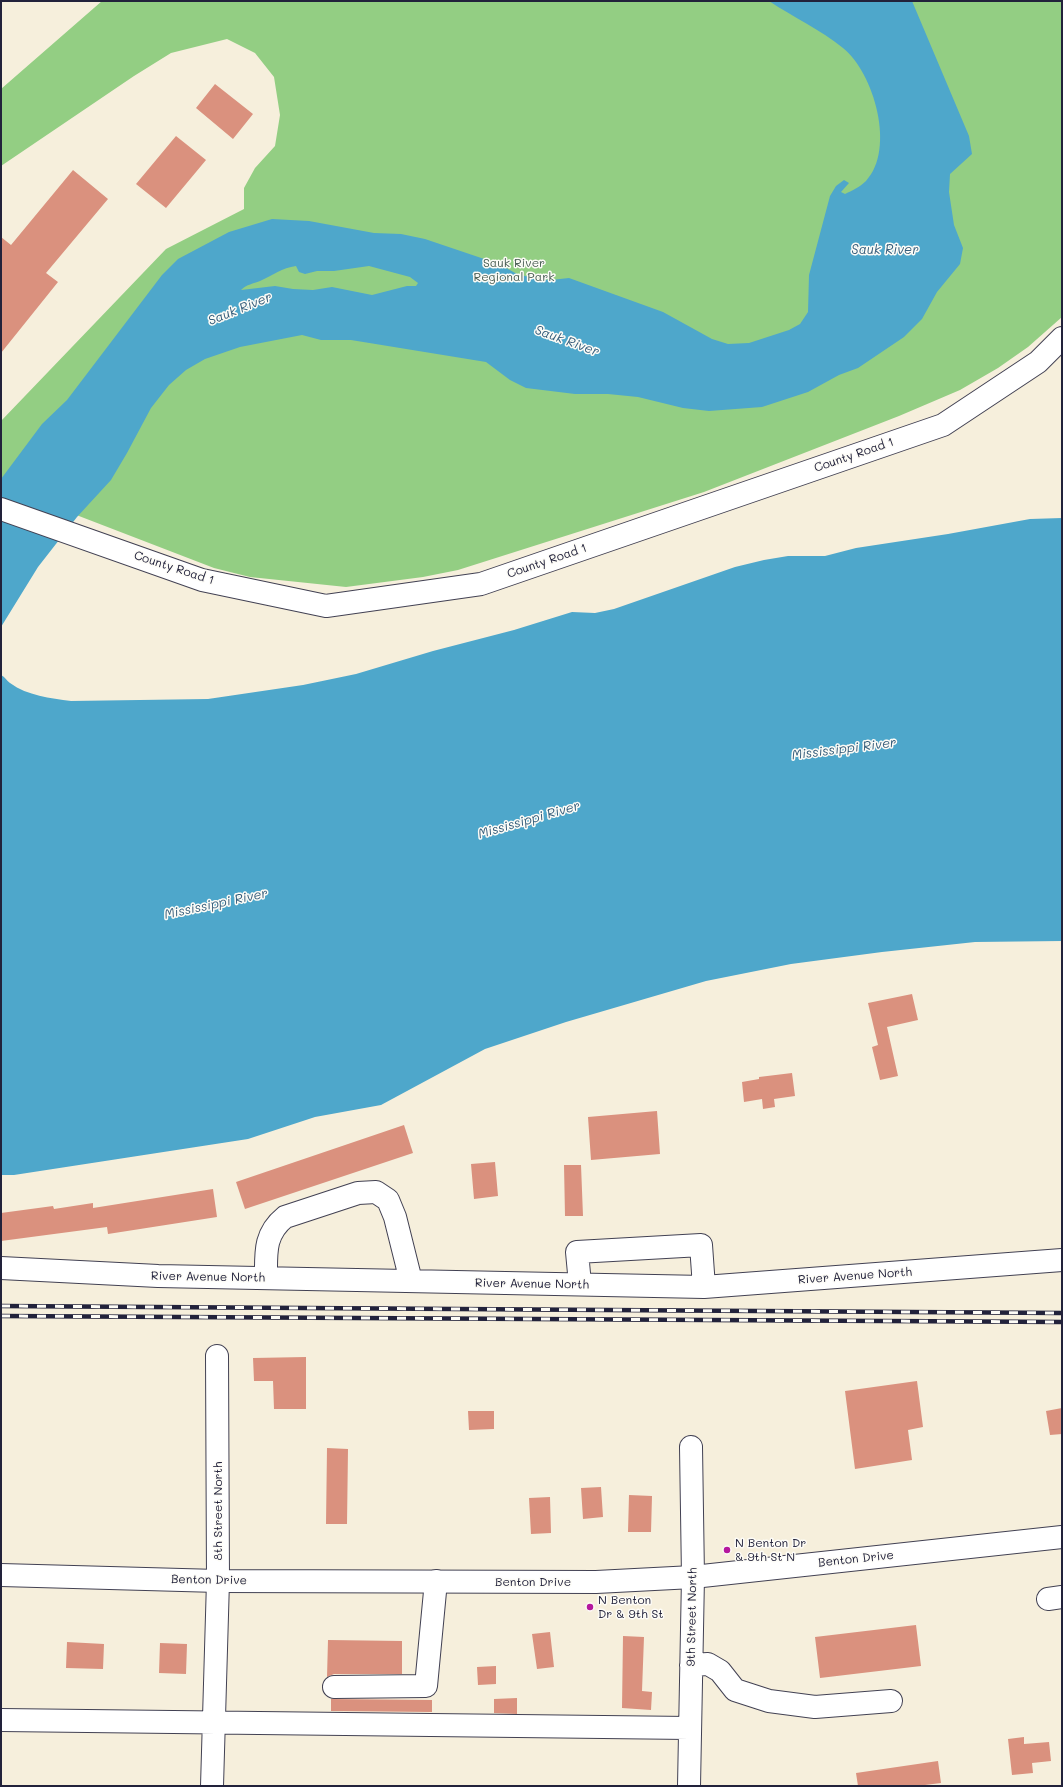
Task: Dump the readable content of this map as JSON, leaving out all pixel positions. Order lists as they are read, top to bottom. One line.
{"streets":{"street":["County Road 1","River Avenue North","8th Street North","Benton Drive","9th Street North"]},"crossings":[["8th Street North","Benton Drive"],["Benton Drive","9th Street North"]],"water":["Sauk River","Mississippi River"],"parks":["Sauk River Regional Park"],"places":["N Benton Dr & 9th St N","N Benton Dr & 9th St"]}
